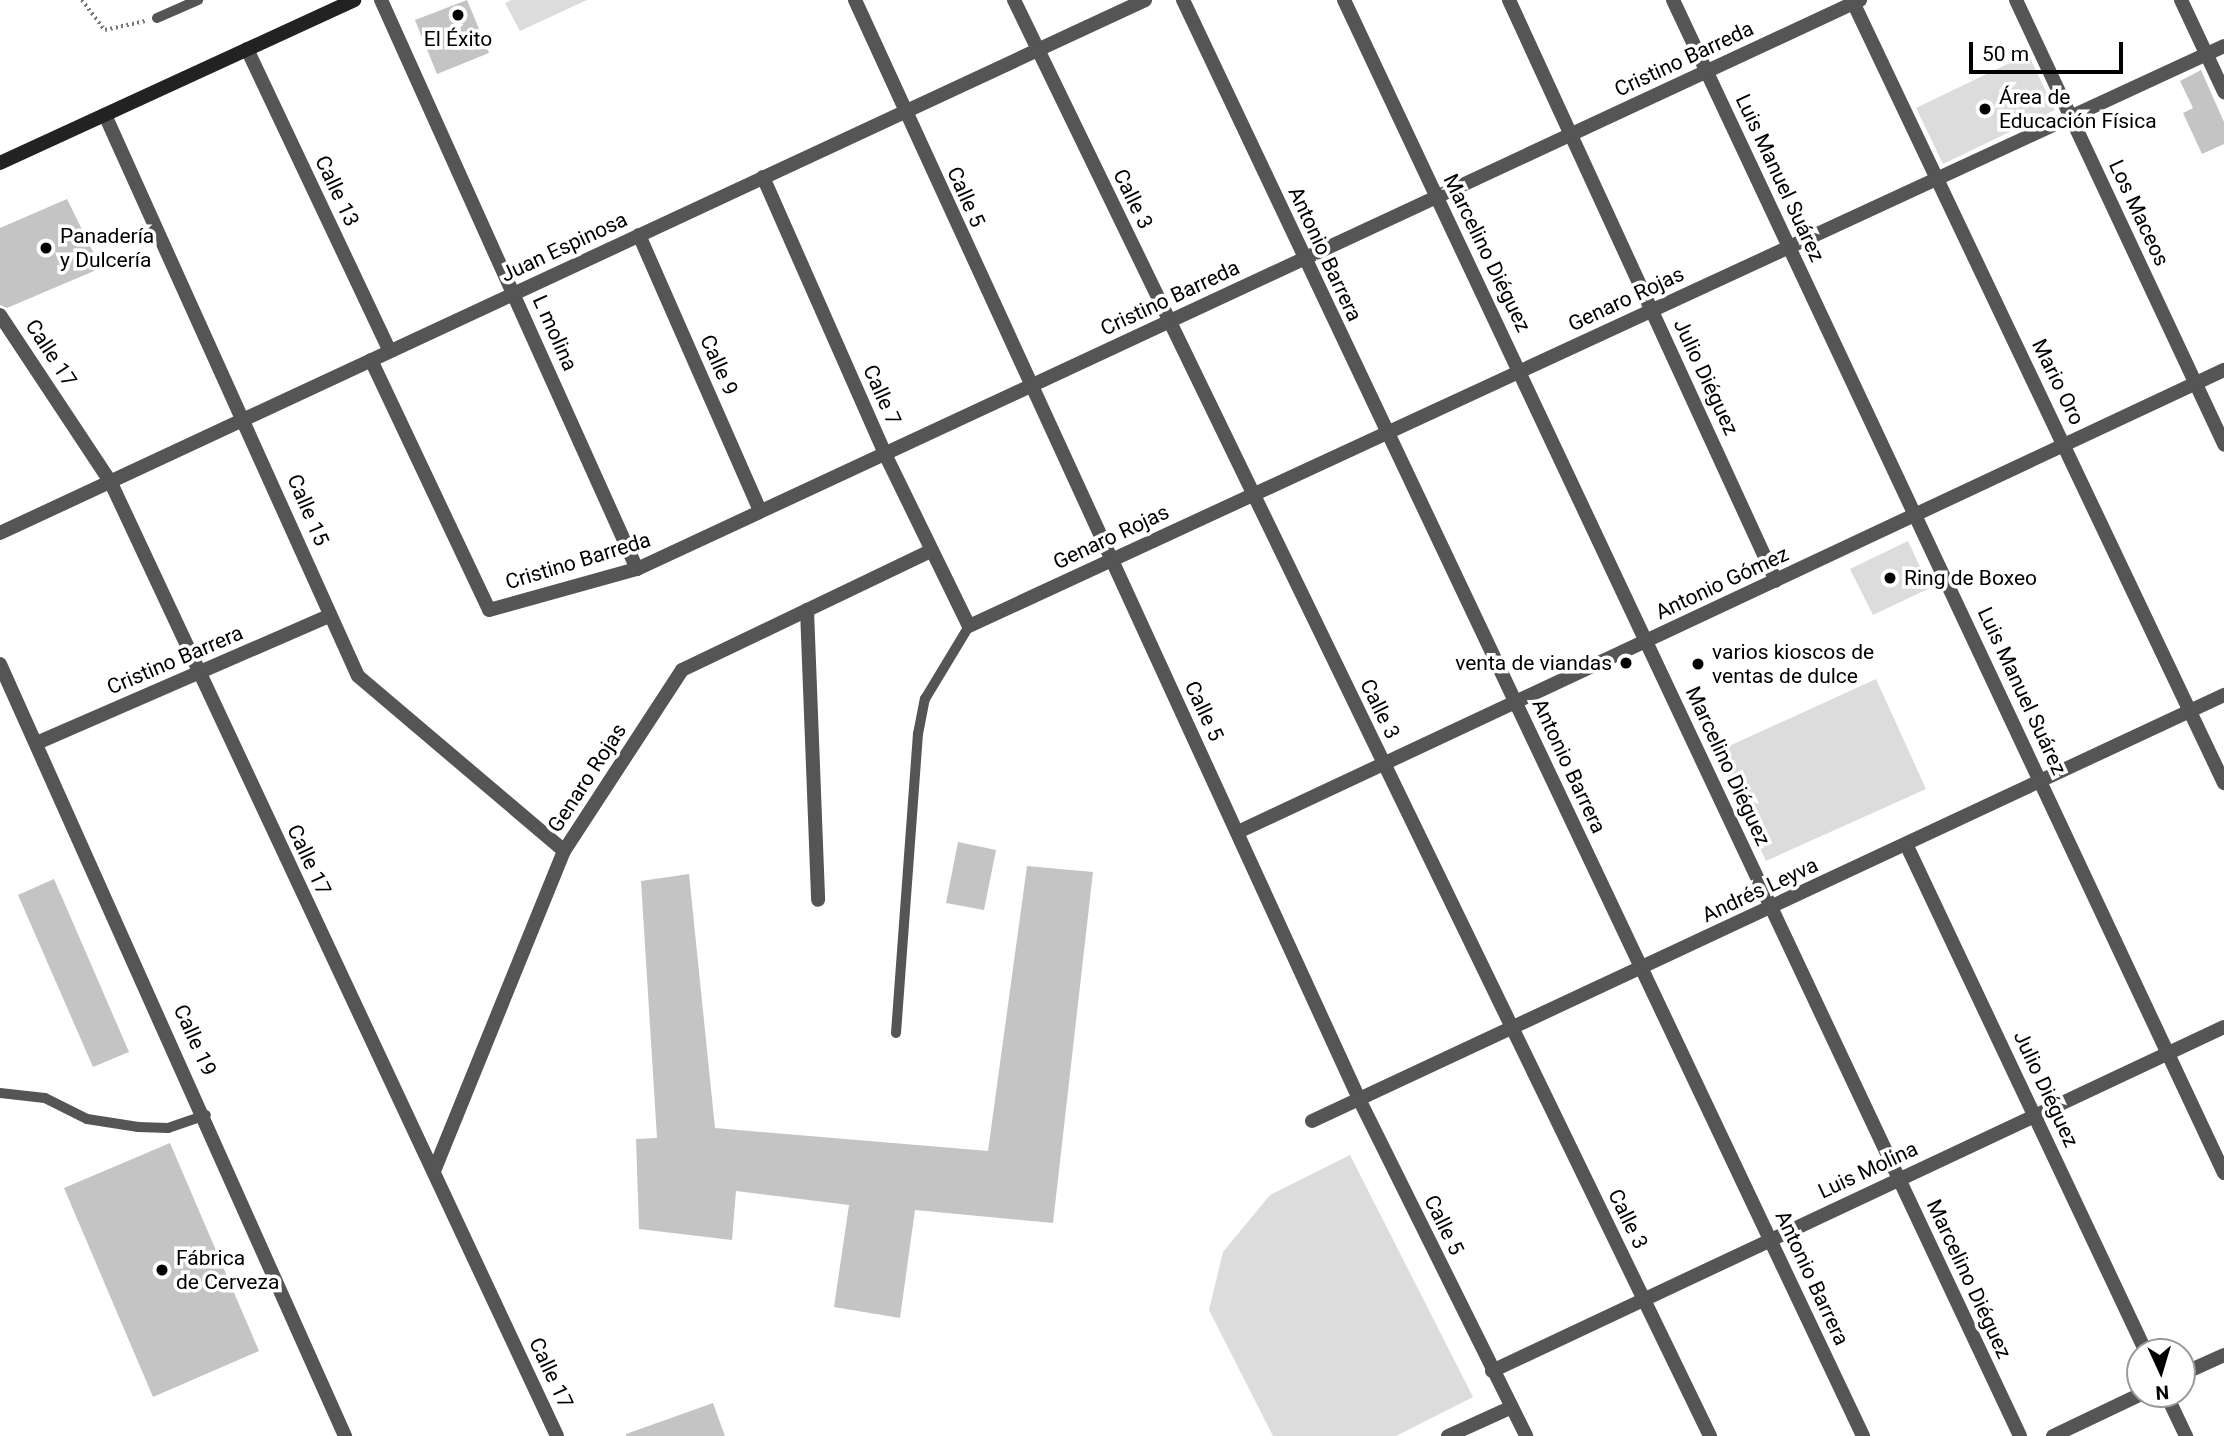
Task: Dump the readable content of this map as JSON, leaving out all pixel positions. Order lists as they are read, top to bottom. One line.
{"streets":{"street":["Cristino Barreda","Luis Manuel Suárez","Calle 13","Calle 5","Calle 3","Los Maceos","Juan Espinosa","Marcelino Diéguez","Antonio Barrera","Genaro Rojas","L molina","Calle 17","Calle 9","Julio Diéguez","Mario Oro","Calle 7","Calle 15","Antonio Gómez","Cristino Barrera","Andrés Leyva","Calle 19","Luis Molina"]},"crossings":[["Cristino Barreda","Luis Manuel Suárez"],["Cristino Barreda","Calle 5"],["Cristino Barreda","Calle 3"],["Cristino Barreda","Juan Espinosa"],["Cristino Barreda","Marcelino Diéguez"],["Cristino Barreda","Antonio Barrera"],["Cristino Barreda","L molina"],["Cristino Barreda","Calle 9"],["Cristino Barreda","Julio Diéguez"],["Cristino Barreda","Mario Oro"],["Cristino Barreda","Calle 7"],["Luis Manuel Suárez","Genaro Rojas"],["Luis Manuel Suárez","Antonio Gómez"],["Luis Manuel Suárez","Andrés Leyva"],["Luis Manuel Suárez","Luis Molina"],["Calle 13","Juan Espinosa"],["Calle 5","Juan Espinosa"],["Calle 5","Genaro Rojas"],["Calle 5","Antonio Gómez"],["Calle 5","Andrés Leyva"],["Calle 5","Luis Molina"],["Calle 3","Juan Espinosa"],["Calle 3","Genaro Rojas"],["Calle 3","Antonio Gómez"],["Calle 3","Andrés Leyva"],["Calle 3","Luis Molina"],["Los Maceos","Genaro Rojas"],["Los Maceos","Antonio Gómez"],["Juan Espinosa","L molina"],["Juan Espinosa","Calle 17"],["Juan Espinosa","Calle 9"],["Juan Espinosa","Calle 7"],["Juan Espinosa","Calle 15"],["Marcelino Diéguez","Genaro Rojas"],["Marcelino Diéguez","Antonio Gómez"],["Marcelino Diéguez","Andrés Leyva"],["Marcelino Diéguez","Luis Molina"],["Antonio Barrera","Genaro Rojas"],["Antonio Barrera","Antonio Gómez"],["Antonio Barrera","Andrés Leyva"],["Antonio Barrera","Luis Molina"],["Genaro Rojas","Calle 17"],["Genaro Rojas","Julio Diéguez"],["Genaro Rojas","Mario Oro"],["Genaro Rojas","Calle 7"],["Genaro Rojas","Calle 15"],["Calle 17","Cristino Barrera"],["Julio Diéguez","Antonio Gómez"],["Julio Diéguez","Andrés Leyva"],["Julio Diéguez","Luis Molina"],["Mario Oro","Antonio Gómez"],["Mario Oro","Andrés Leyva"],["Calle 15","Cristino Barrera"],["Cristino Barrera","Calle 19"]],"places":["El Éxito","Área de Educación Física","Panadería y Dulcería","Ring de Boxeo","venta de viandas","varios kioscos de ventas de dulce","Fábrica de Cerveza"],"scale_bar":"50 m","north":"bottom"}
